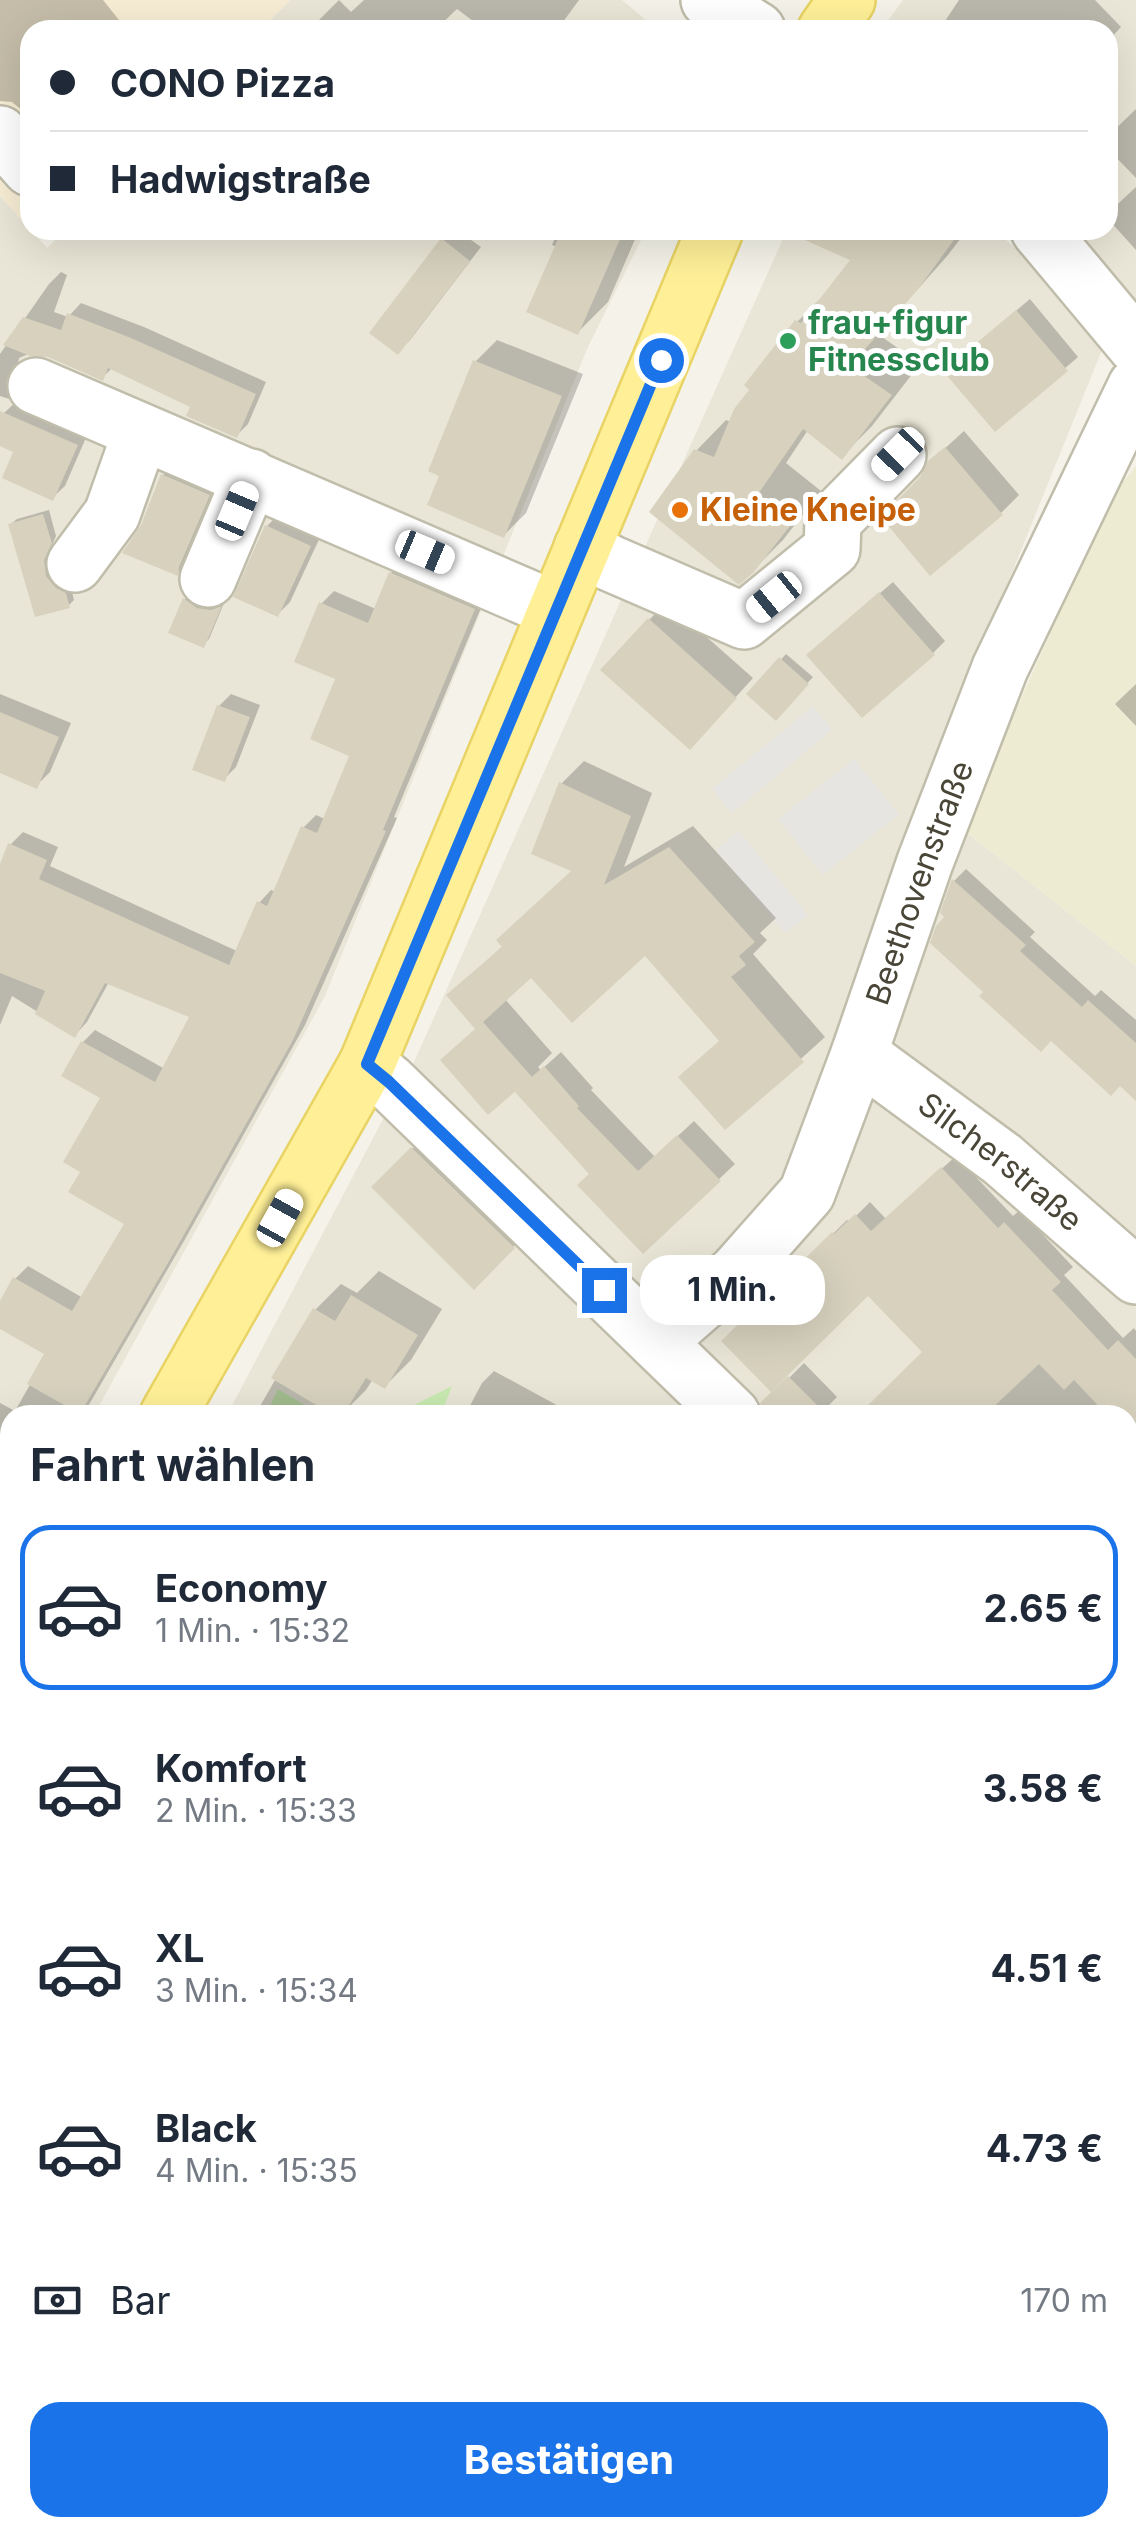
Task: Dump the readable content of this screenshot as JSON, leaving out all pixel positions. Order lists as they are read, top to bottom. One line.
{"streets":{"street":["Beethovenstraße","Silcherstraße"]},"crossings":[["Beethovenstraße","Silcherstraße"]],"places":["frau+figur Fitnessclub","Kleine Kneipe"],"page":{"banner":["CONO Pizza","Hadwigstraße"],"bubble":"1 Min.","heading":"Fahrt wählen","list":[{"name":"Economy","note":"1 Min. · 15:32","value":"2.65 €"},{"name":"Komfort","note":"2 Min. · 15:33","value":"3.58 €"},{"name":"XL","note":"3 Min. · 15:34","value":"4.51 €"},{"name":"Black","note":"4 Min. · 15:35","value":"4.73 €"}],"pay":["Bar","170 m"],"buttons":"Bestätigen"}}
